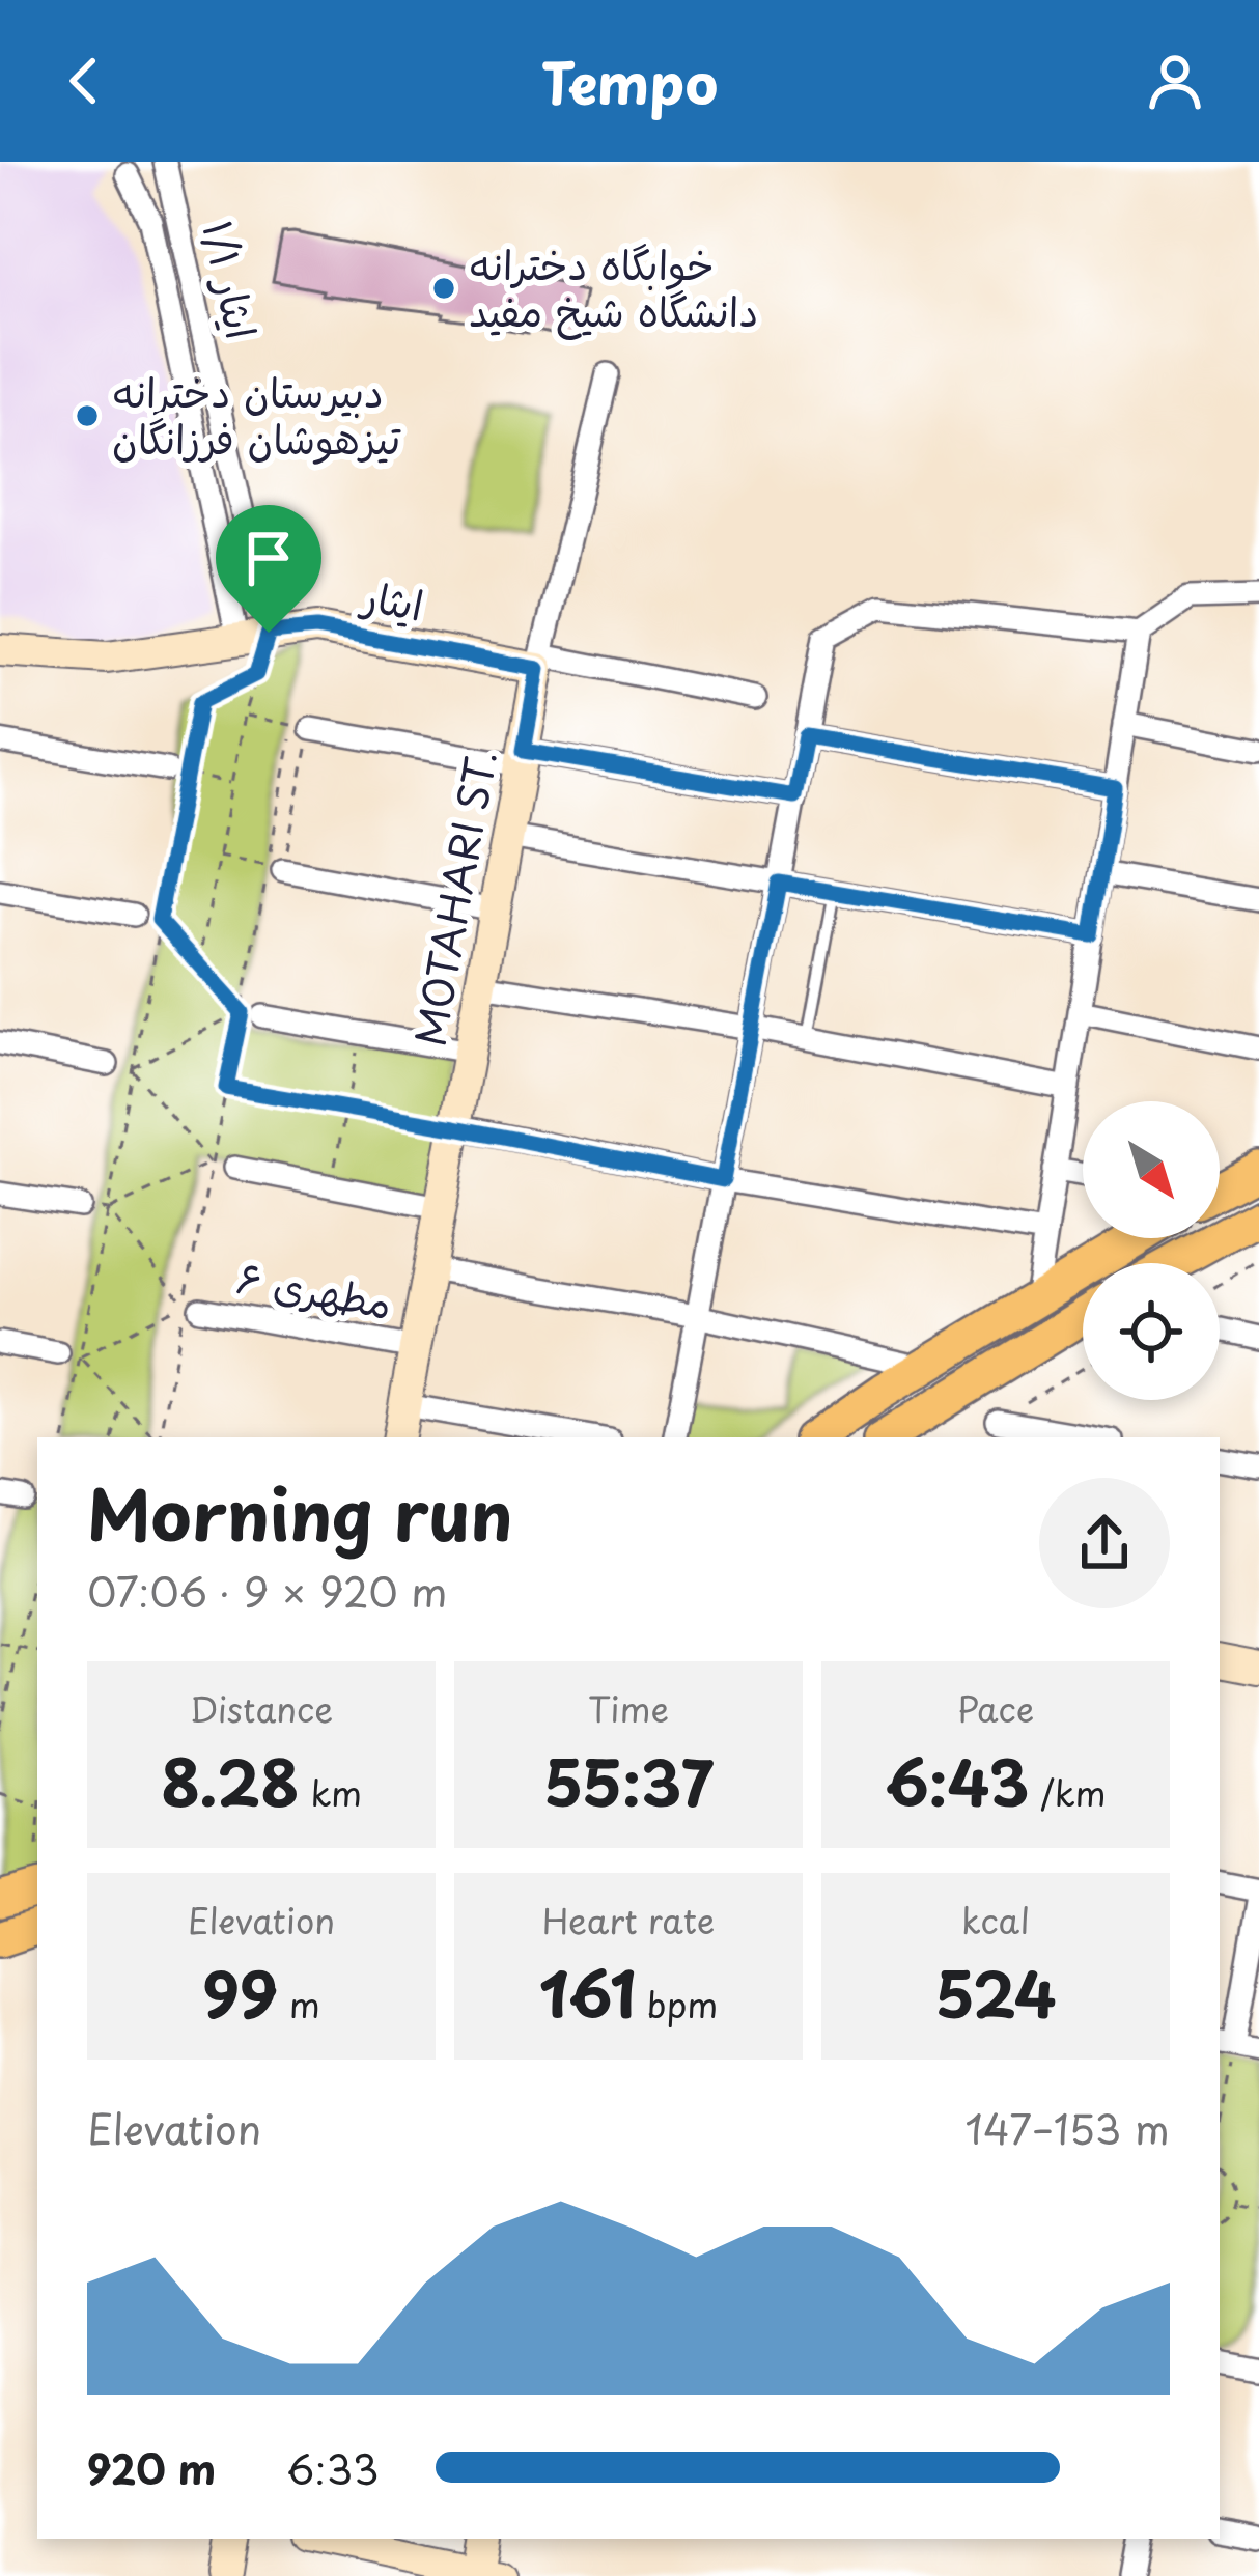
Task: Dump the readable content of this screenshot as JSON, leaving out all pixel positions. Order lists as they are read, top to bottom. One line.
{"streets":{"main road":["ایثار","MOTAHARI ST."],"street":["ایثار ۱/۱","مطهری ۶"]},"crossings":[["ایثار ۱/۱","ایثار"],["ایثار","MOTAHARI ST."],["MOTAHARI ST.","مطهری ۶"]],"places":["خوابگاه دخترانه دانشگاه شیخ مفید","دبیرستان دخترانه تیزهوشان فرزانگان"],"north":"bottom right","page":{"header":"Tempo","heading":["Morning run","07:06 · 9 × 920 m"],"stats":[["Distance","8.28 km"],["Time","55:37"],["Pace","6:43 /km"],["Elevation","99 m"],["Heart rate","161 bpm"],["kcal","524"]],"chart":["Elevation","147–153 m"],"list":[{"name":"920 m","note":"6:33"}]}}
